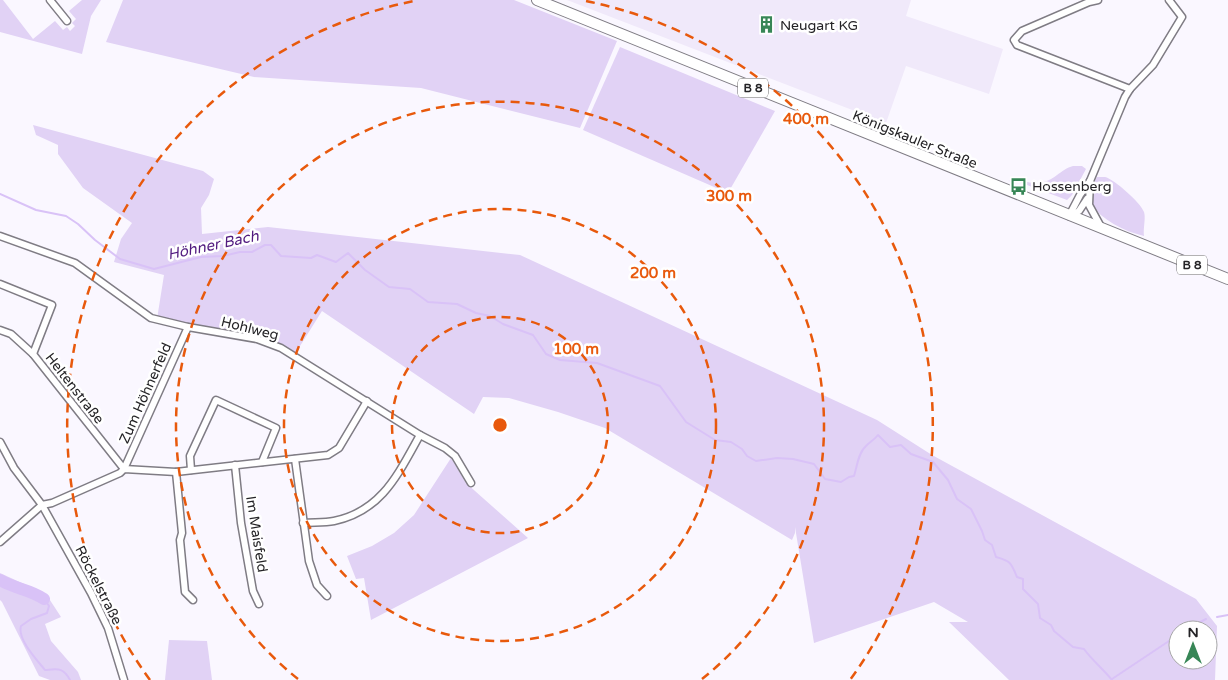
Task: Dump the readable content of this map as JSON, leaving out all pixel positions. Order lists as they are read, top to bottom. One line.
{"streets":{"main road":["B 8","Königskauler Straße"],"street":["Hohlweg","Heltenstraße","Zum Höhnerfeld","Im Maisfeld","Röckelstraße"]},"crossings":[["Hohlweg","Zum Höhnerfeld"],["Heltenstraße","Zum Höhnerfeld"]],"water":["Höhner Bach"],"places":{"building":["Neugart KG"],"bus stop":["Hossenberg"]},"north":"top","rings":["400 m","300 m","200 m","100 m"]}
